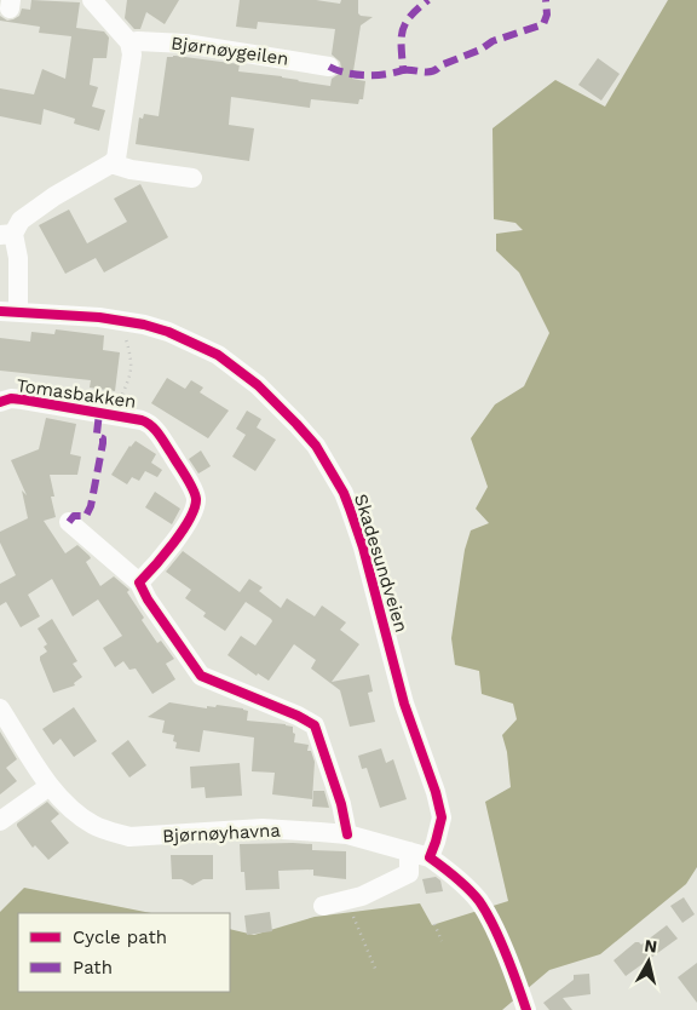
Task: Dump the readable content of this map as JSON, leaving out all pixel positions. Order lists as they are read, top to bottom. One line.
{"streets":{"street":["Bjørnøygeilen","Tomasbakken","Skadesundveien","Bjørnøyhavna"]},"crossings":[["Skadesundveien","Bjørnøyhavna"]],"legend":["Cycle path","Path"],"north":"top"}
